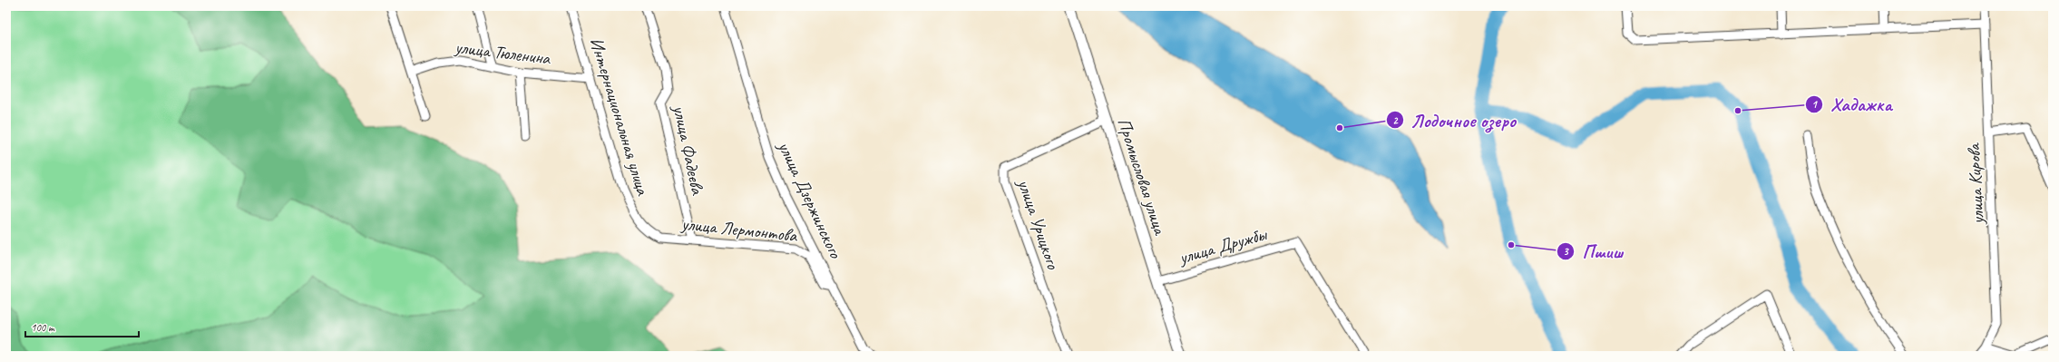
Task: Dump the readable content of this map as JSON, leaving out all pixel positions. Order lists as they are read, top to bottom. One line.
{"streets":{"main road":["Промысловая улица"],"street":["улица Тюленина","Интернациональная улица","улица Фадеева","улица Кирова","улица Дзержинского","улица Урицкого","улица Лермонтова","улица Дружбы"]},"crossings":[["улица Тюленина","Интернациональная улица"],["Интернациональная улица","улица Лермонтова"],["улица Фадеева","улица Лермонтова"],["Промысловая улица","улица Урицкого"],["Промысловая улица","улица Дружбы"],["улица Дзержинского","улица Лермонтова"]],"places":["Хадажка","Лодочное озеро","Пшиш"],"scale_bar":"100 m"}
